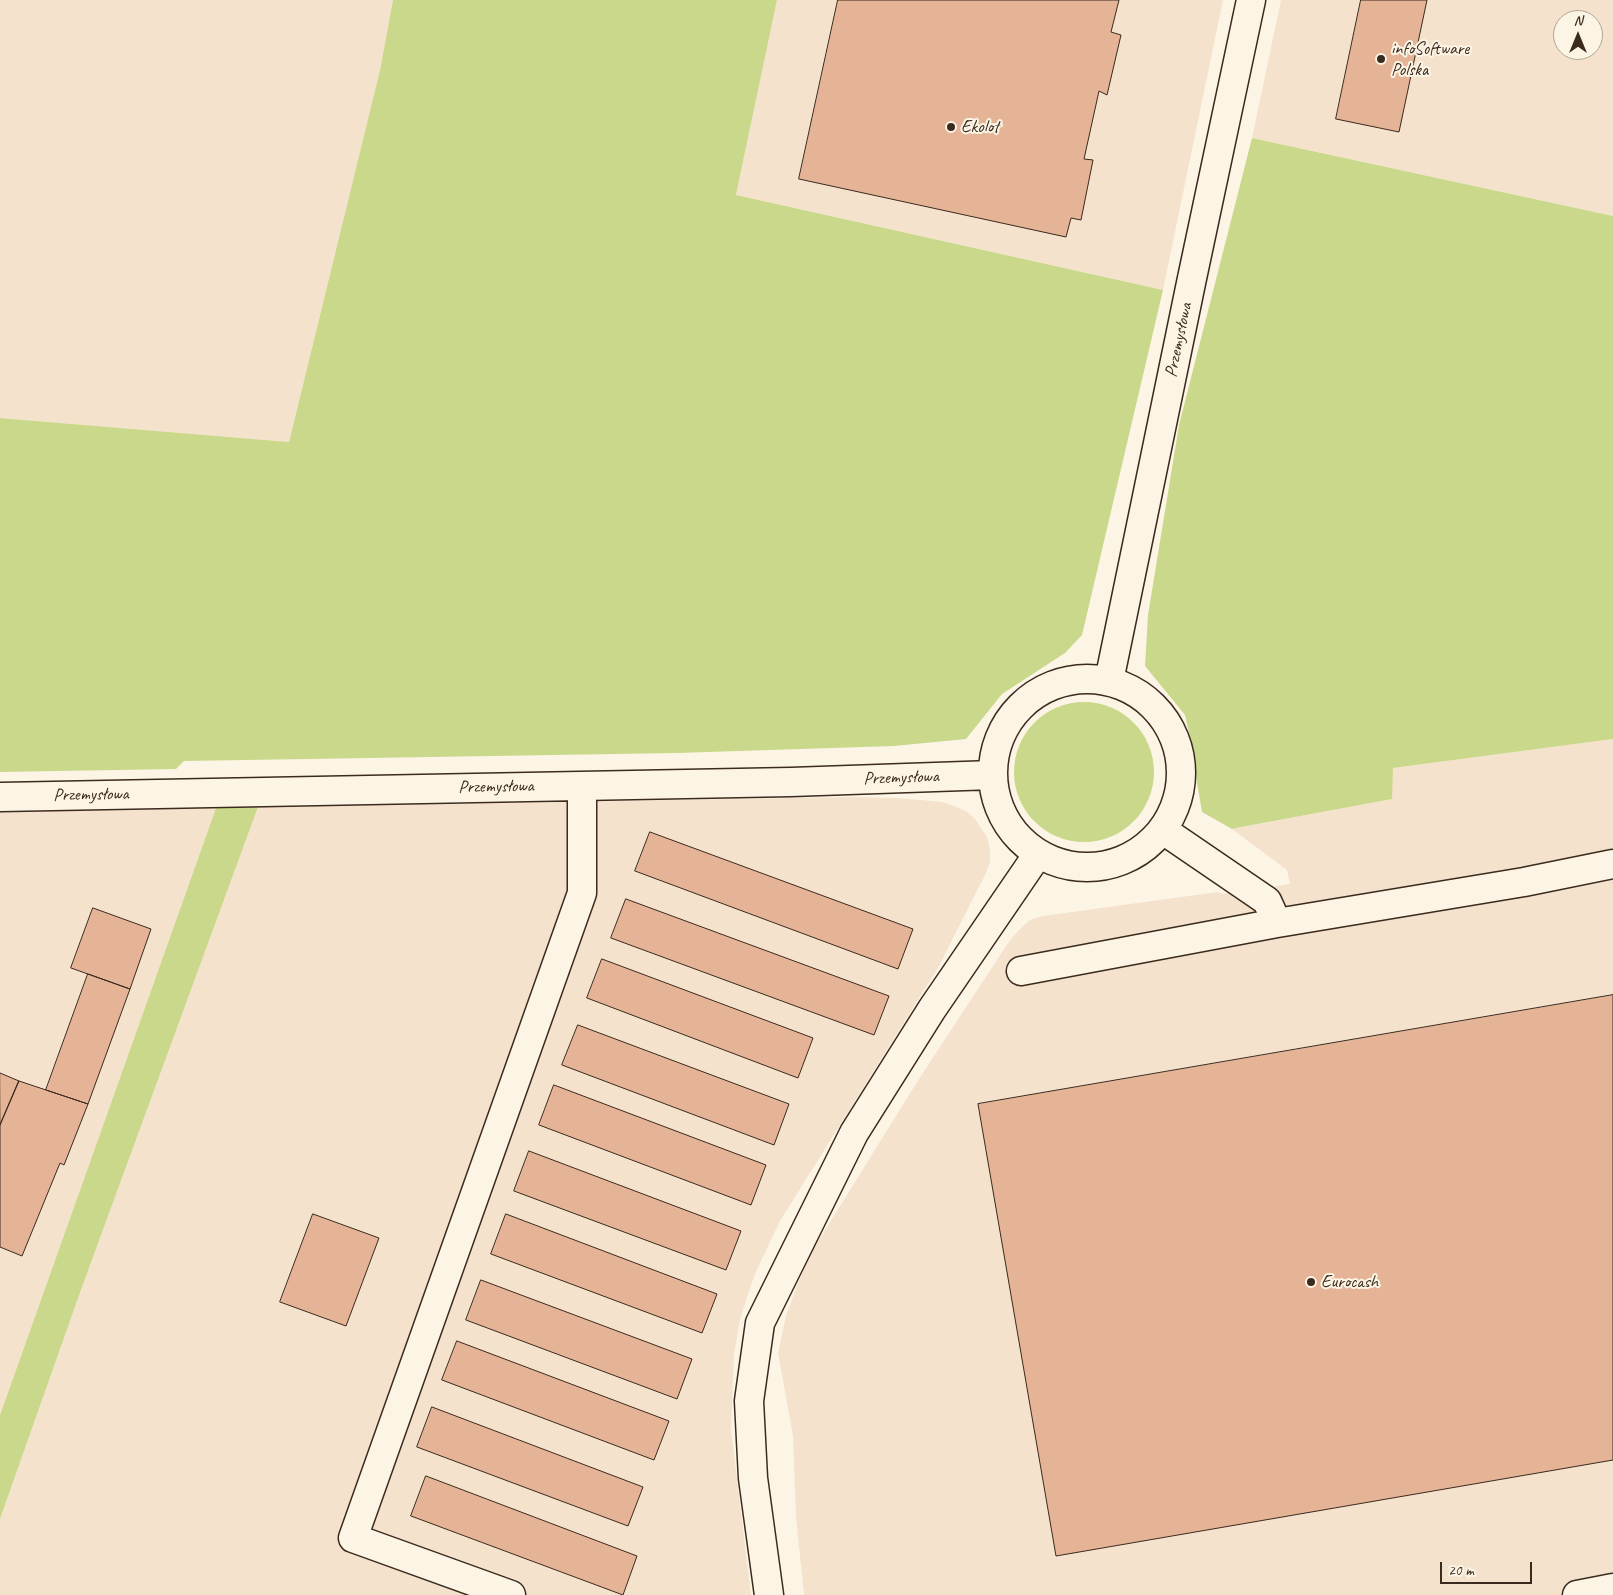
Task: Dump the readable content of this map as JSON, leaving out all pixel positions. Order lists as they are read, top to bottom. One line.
{"streets":{"street":["Przemysłowa"]},"places":["infoSoftware Polska","Ekolot","Eurocash"],"scale_bar":"20 m","north":"top"}
